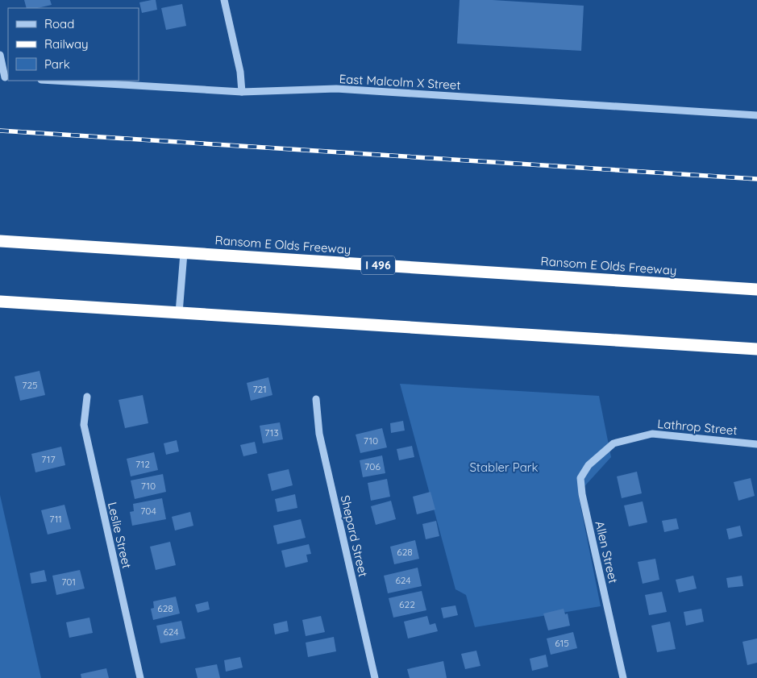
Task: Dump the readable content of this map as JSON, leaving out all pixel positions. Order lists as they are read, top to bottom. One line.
{"streets":{"highway":["Ransom E Olds Freeway","I 496"],"street":["East Malcolm X Street","Lathrop Street","Leslie Street","Shepard Street","Allen Street"]},"crossings":[["Lathrop Street","Allen Street"]],"parks":["Stabler Park"],"house_numbers":["725","721","713","710","717","712","706","710","704","711","628","624","701","622","628","624","615"],"legend":["Road","Railway","Park"]}
